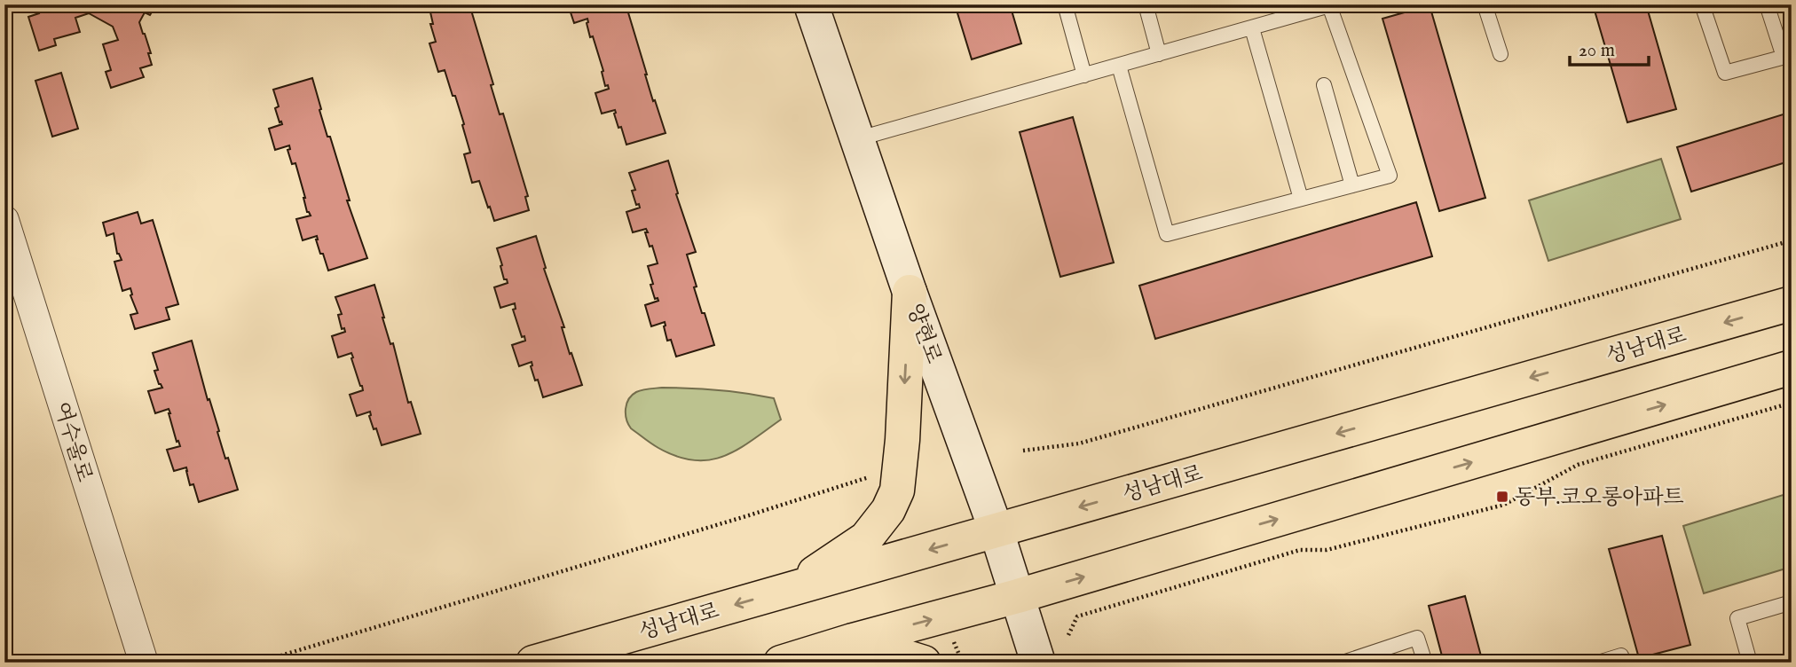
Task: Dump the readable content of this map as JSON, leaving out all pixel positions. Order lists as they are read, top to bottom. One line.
{"streets":{"main road":["양현로","성남대로"],"street":["여수울로"]},"crossings":[["양현로","성남대로"]],"places":{"transit":["동부.코오롱아파트"]},"scale_bar":"20 m"}
